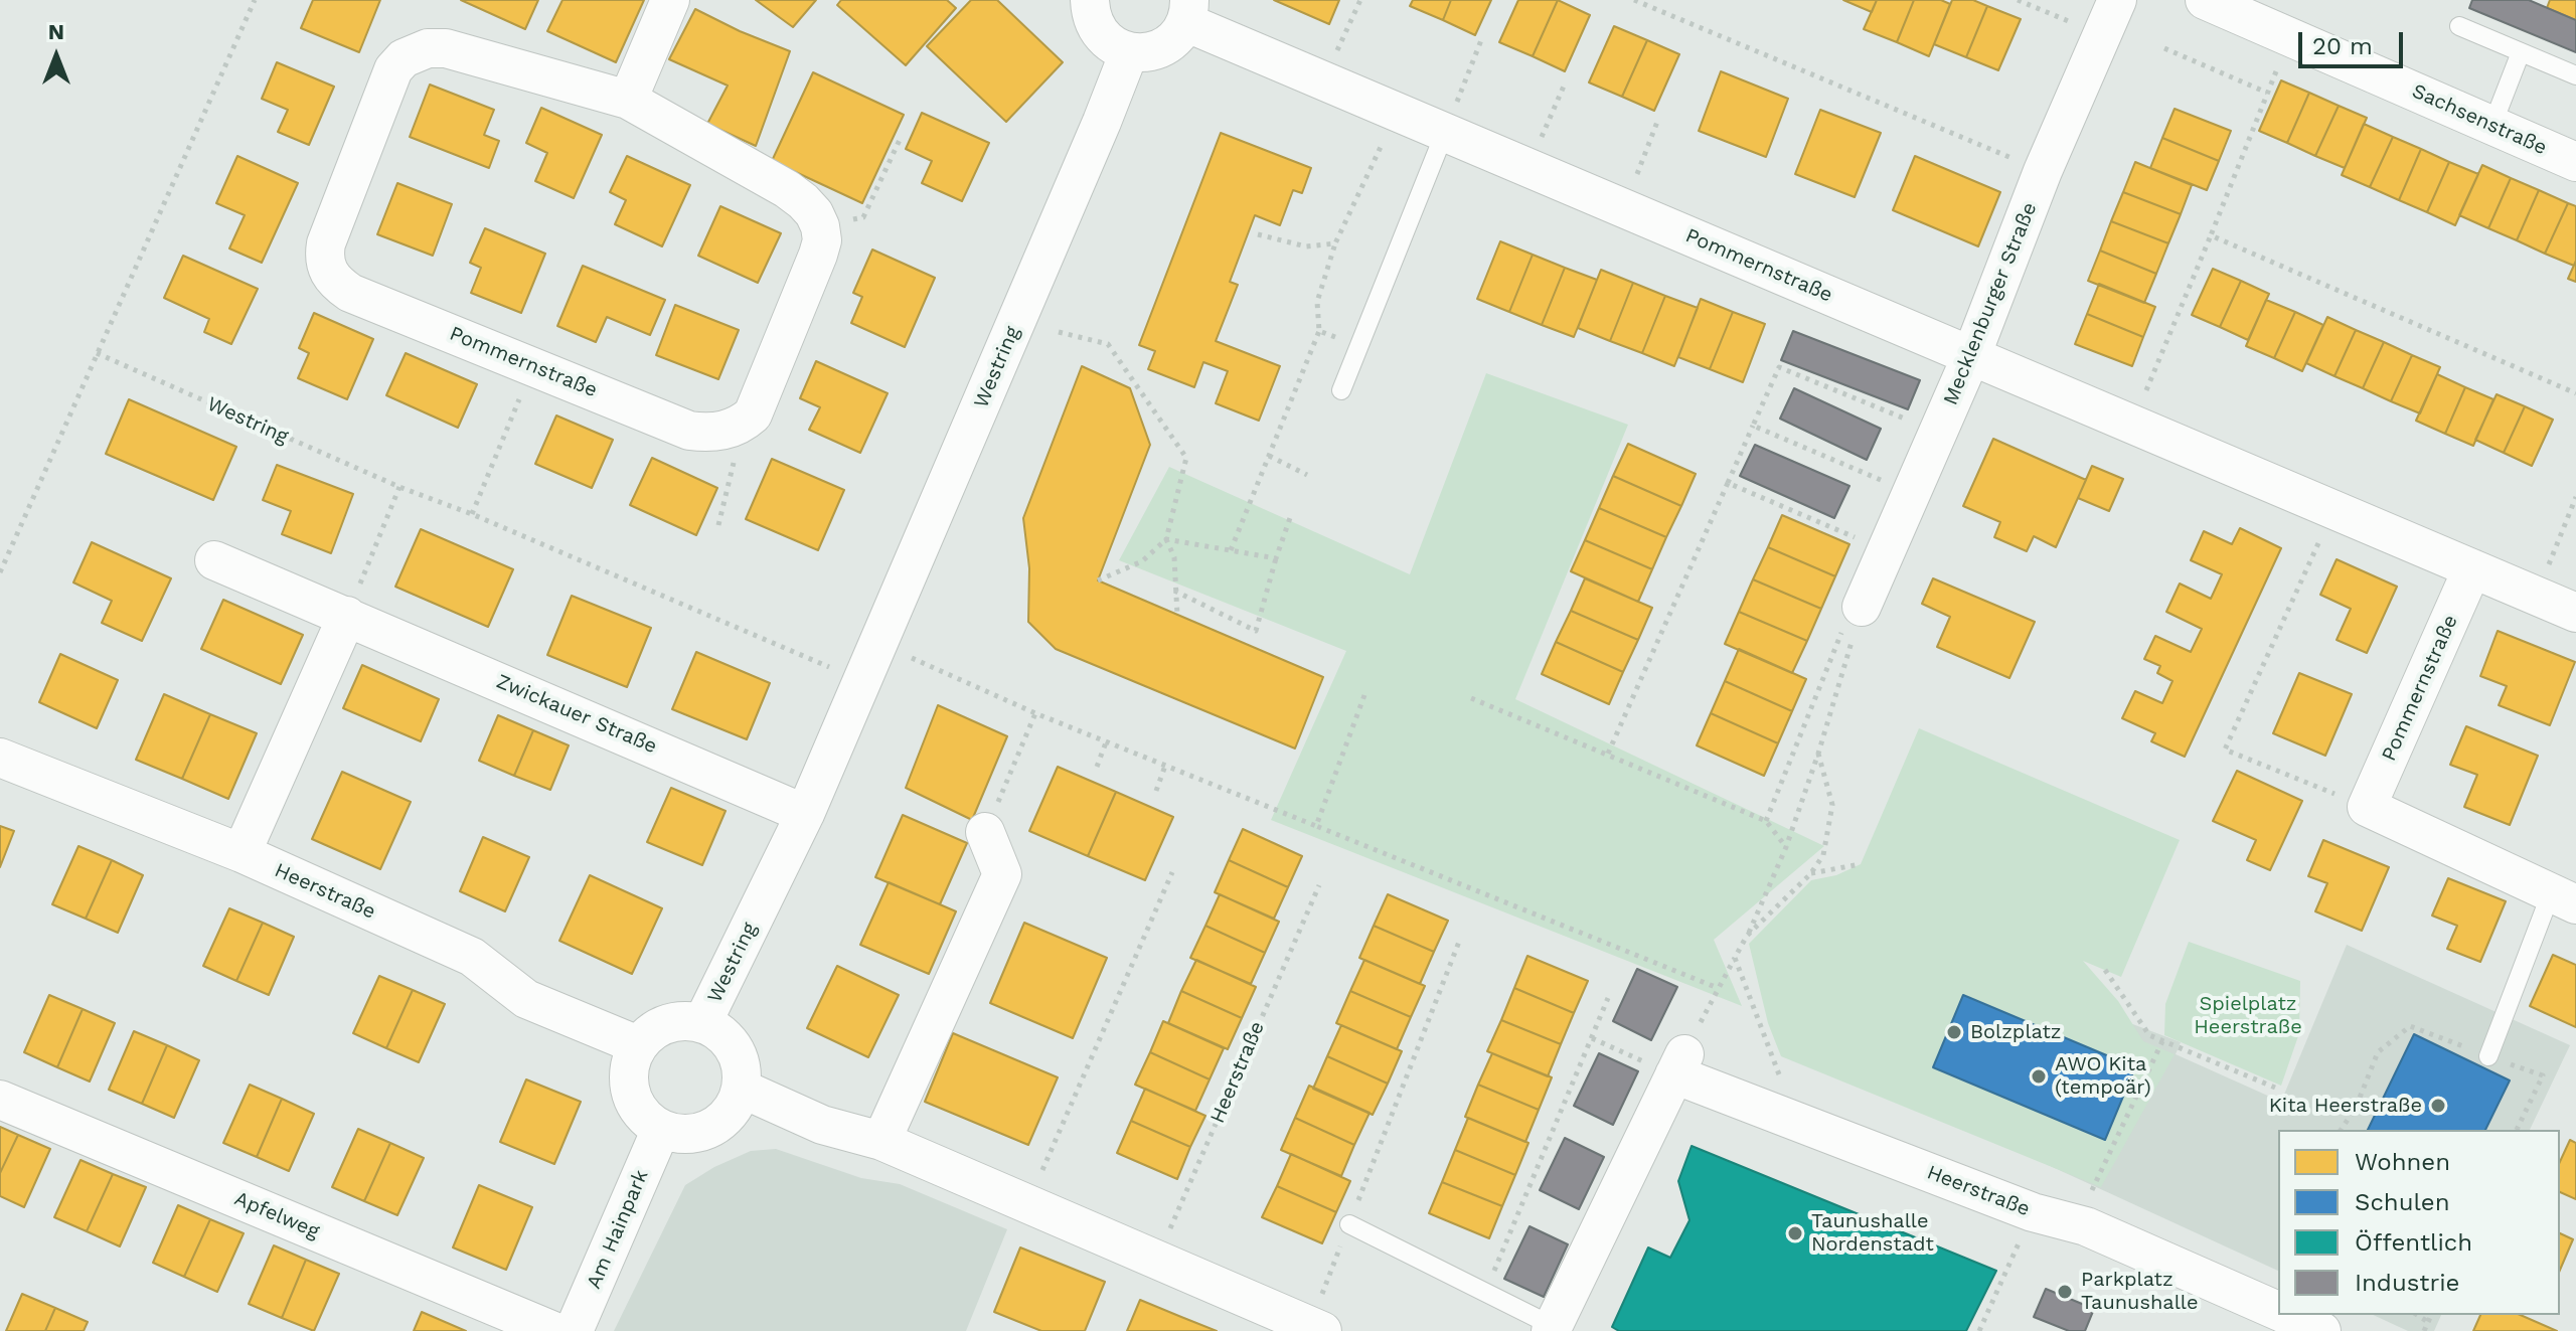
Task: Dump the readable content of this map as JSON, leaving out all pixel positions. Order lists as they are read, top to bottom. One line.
{"streets":{"street":["Sachsenstraße","Pommernstraße","Mecklenburger Straße","Westring","Zwickauer Straße","Heerstraße","Apfelweg","Am Hainpark"]},"crossings":[["Pommernstraße","Mecklenburger Straße"],["Westring","Zwickauer Straße"],["Westring","Heerstraße"],["Westring","Am Hainpark"],["Heerstraße","Am Hainpark"]],"parks":["Spielplatz Heerstraße"],"places":["Bolzplatz","AWO Kita (tempoär)","Kita Heerstraße","Taunushalle Nordenstadt","Parkplatz Taunushalle"],"legend":["Wohnen","Schulen","Öffentlich","Industrie"],"scale_bar":"20 m","north":"top"}
